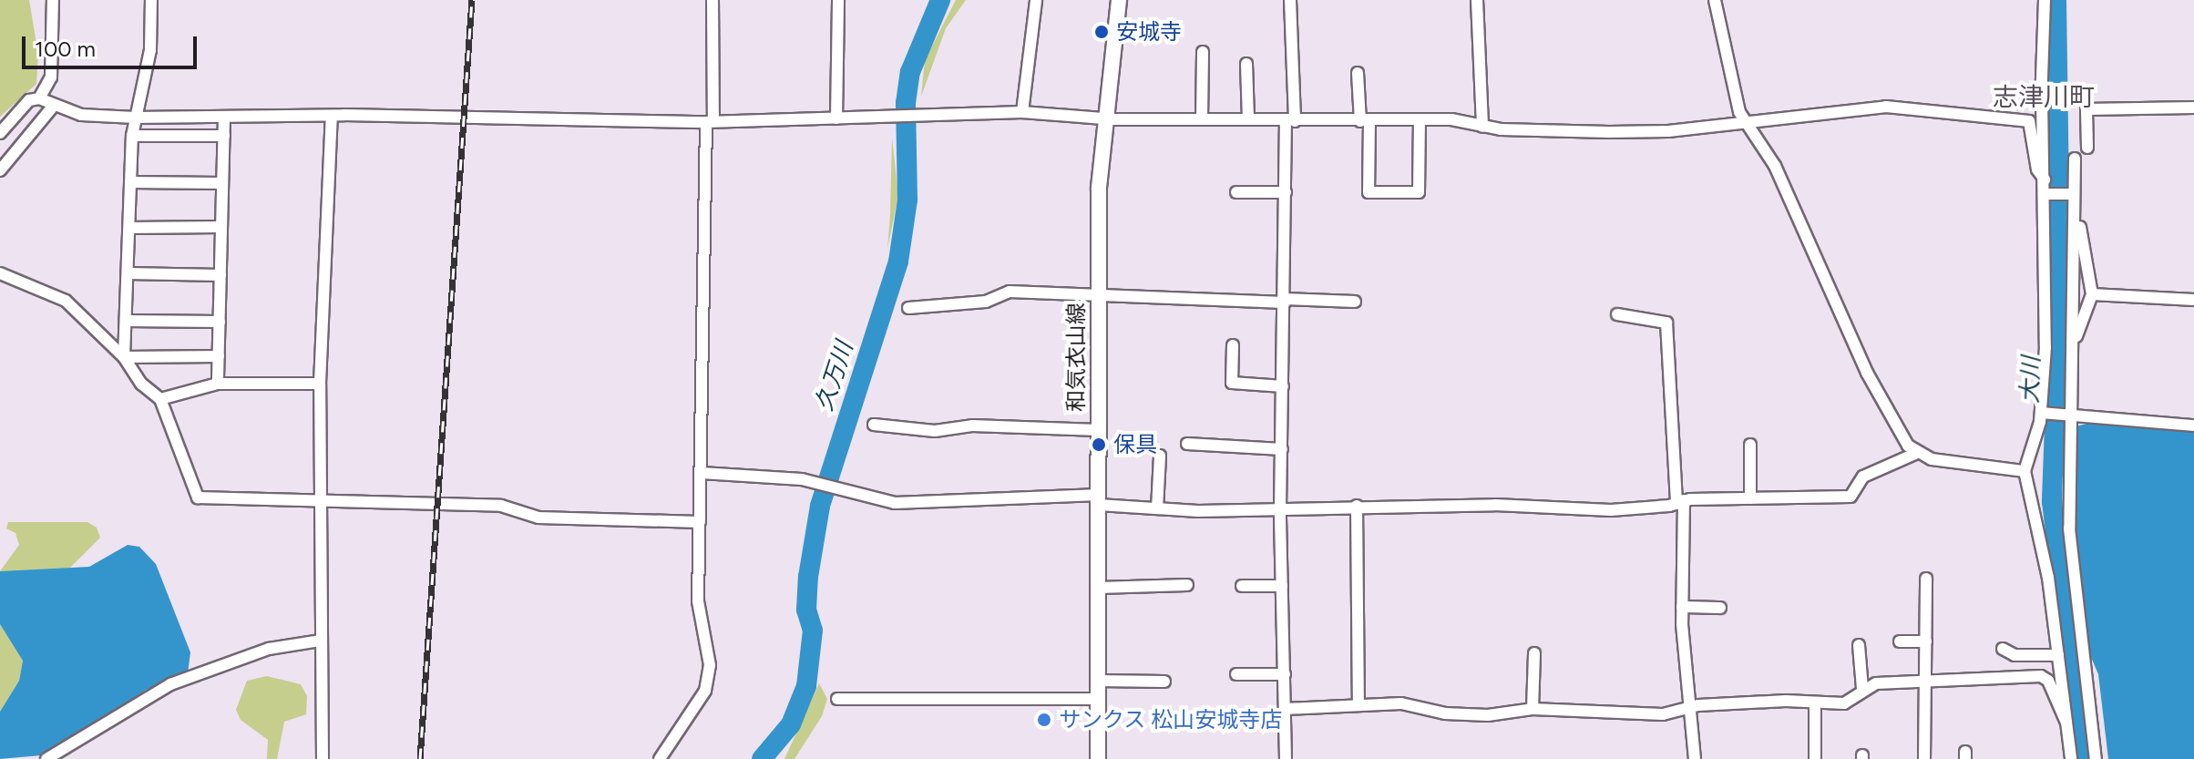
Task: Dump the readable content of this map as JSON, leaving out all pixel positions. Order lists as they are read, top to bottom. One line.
{"streets":{"main road":["和気衣山線"]},"districts":["志津川町"],"water":["久万川","大川"],"places":["安城寺","保具","サンクス 松山安城寺店"],"scale_bar":"100 m"}
